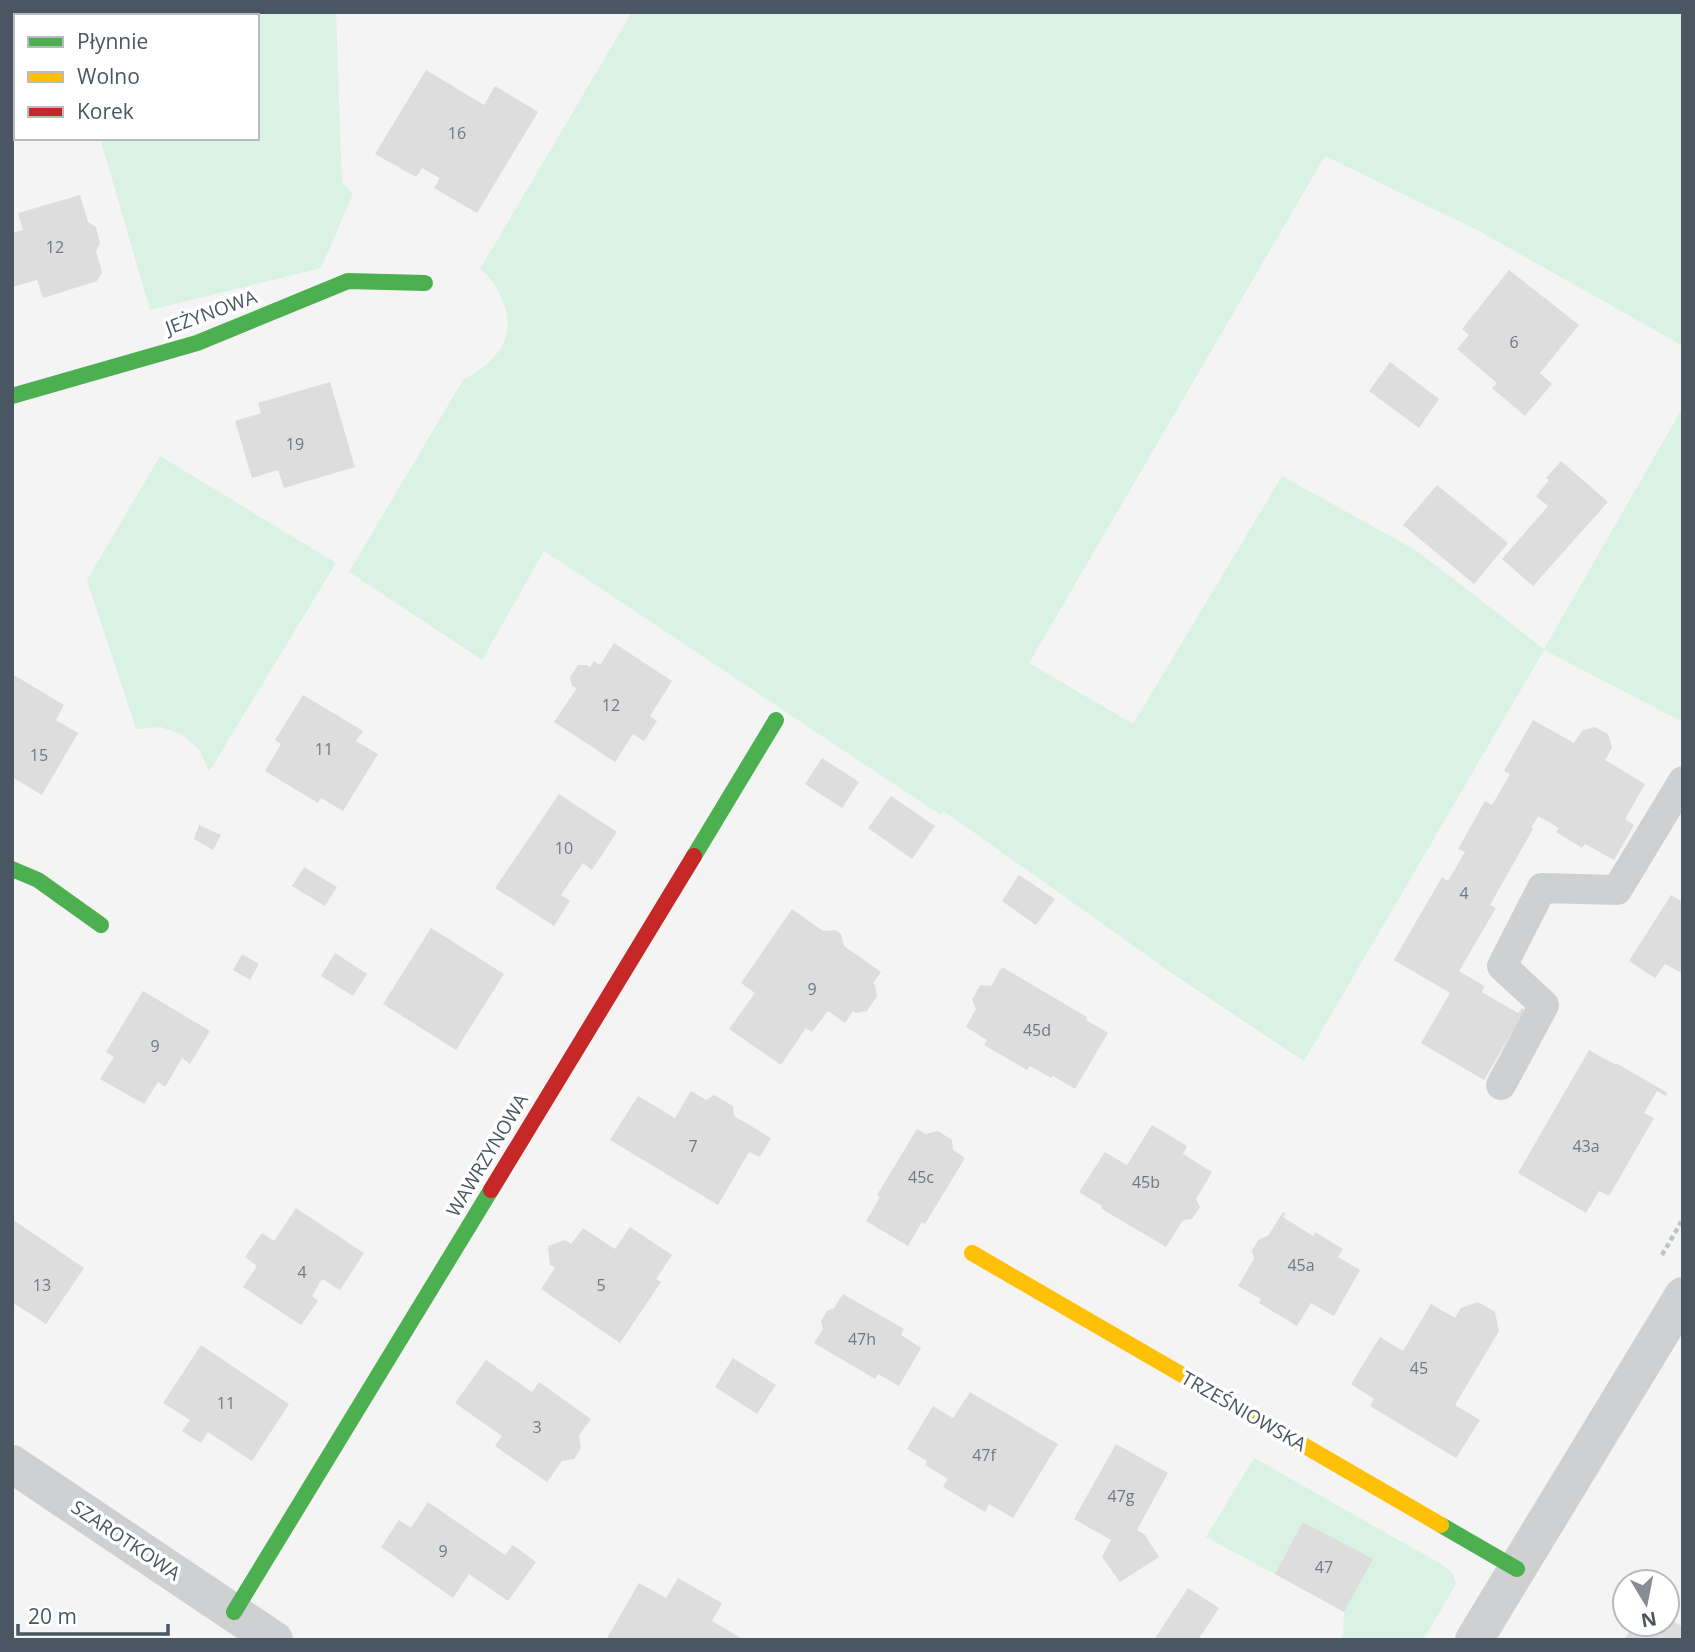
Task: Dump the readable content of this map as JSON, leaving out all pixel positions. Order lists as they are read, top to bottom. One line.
{"streets":{"street":["JEŻYNOWA","WAWRZYNOWA","TRZEŚNIOWSKA","SZAROTKOWA"]},"crossings":[["WAWRZYNOWA","SZAROTKOWA"]],"house_numbers":["16","12","6","19","12","11","15","10","4","9","45d","9","7","43a","45c","45b","45a","4","13","5","47h","45","11","3","47f","47g","9","47"],"legend":["Płynnie","Wolno","Korek"],"scale_bar":"20 m","north":"bottom"}
